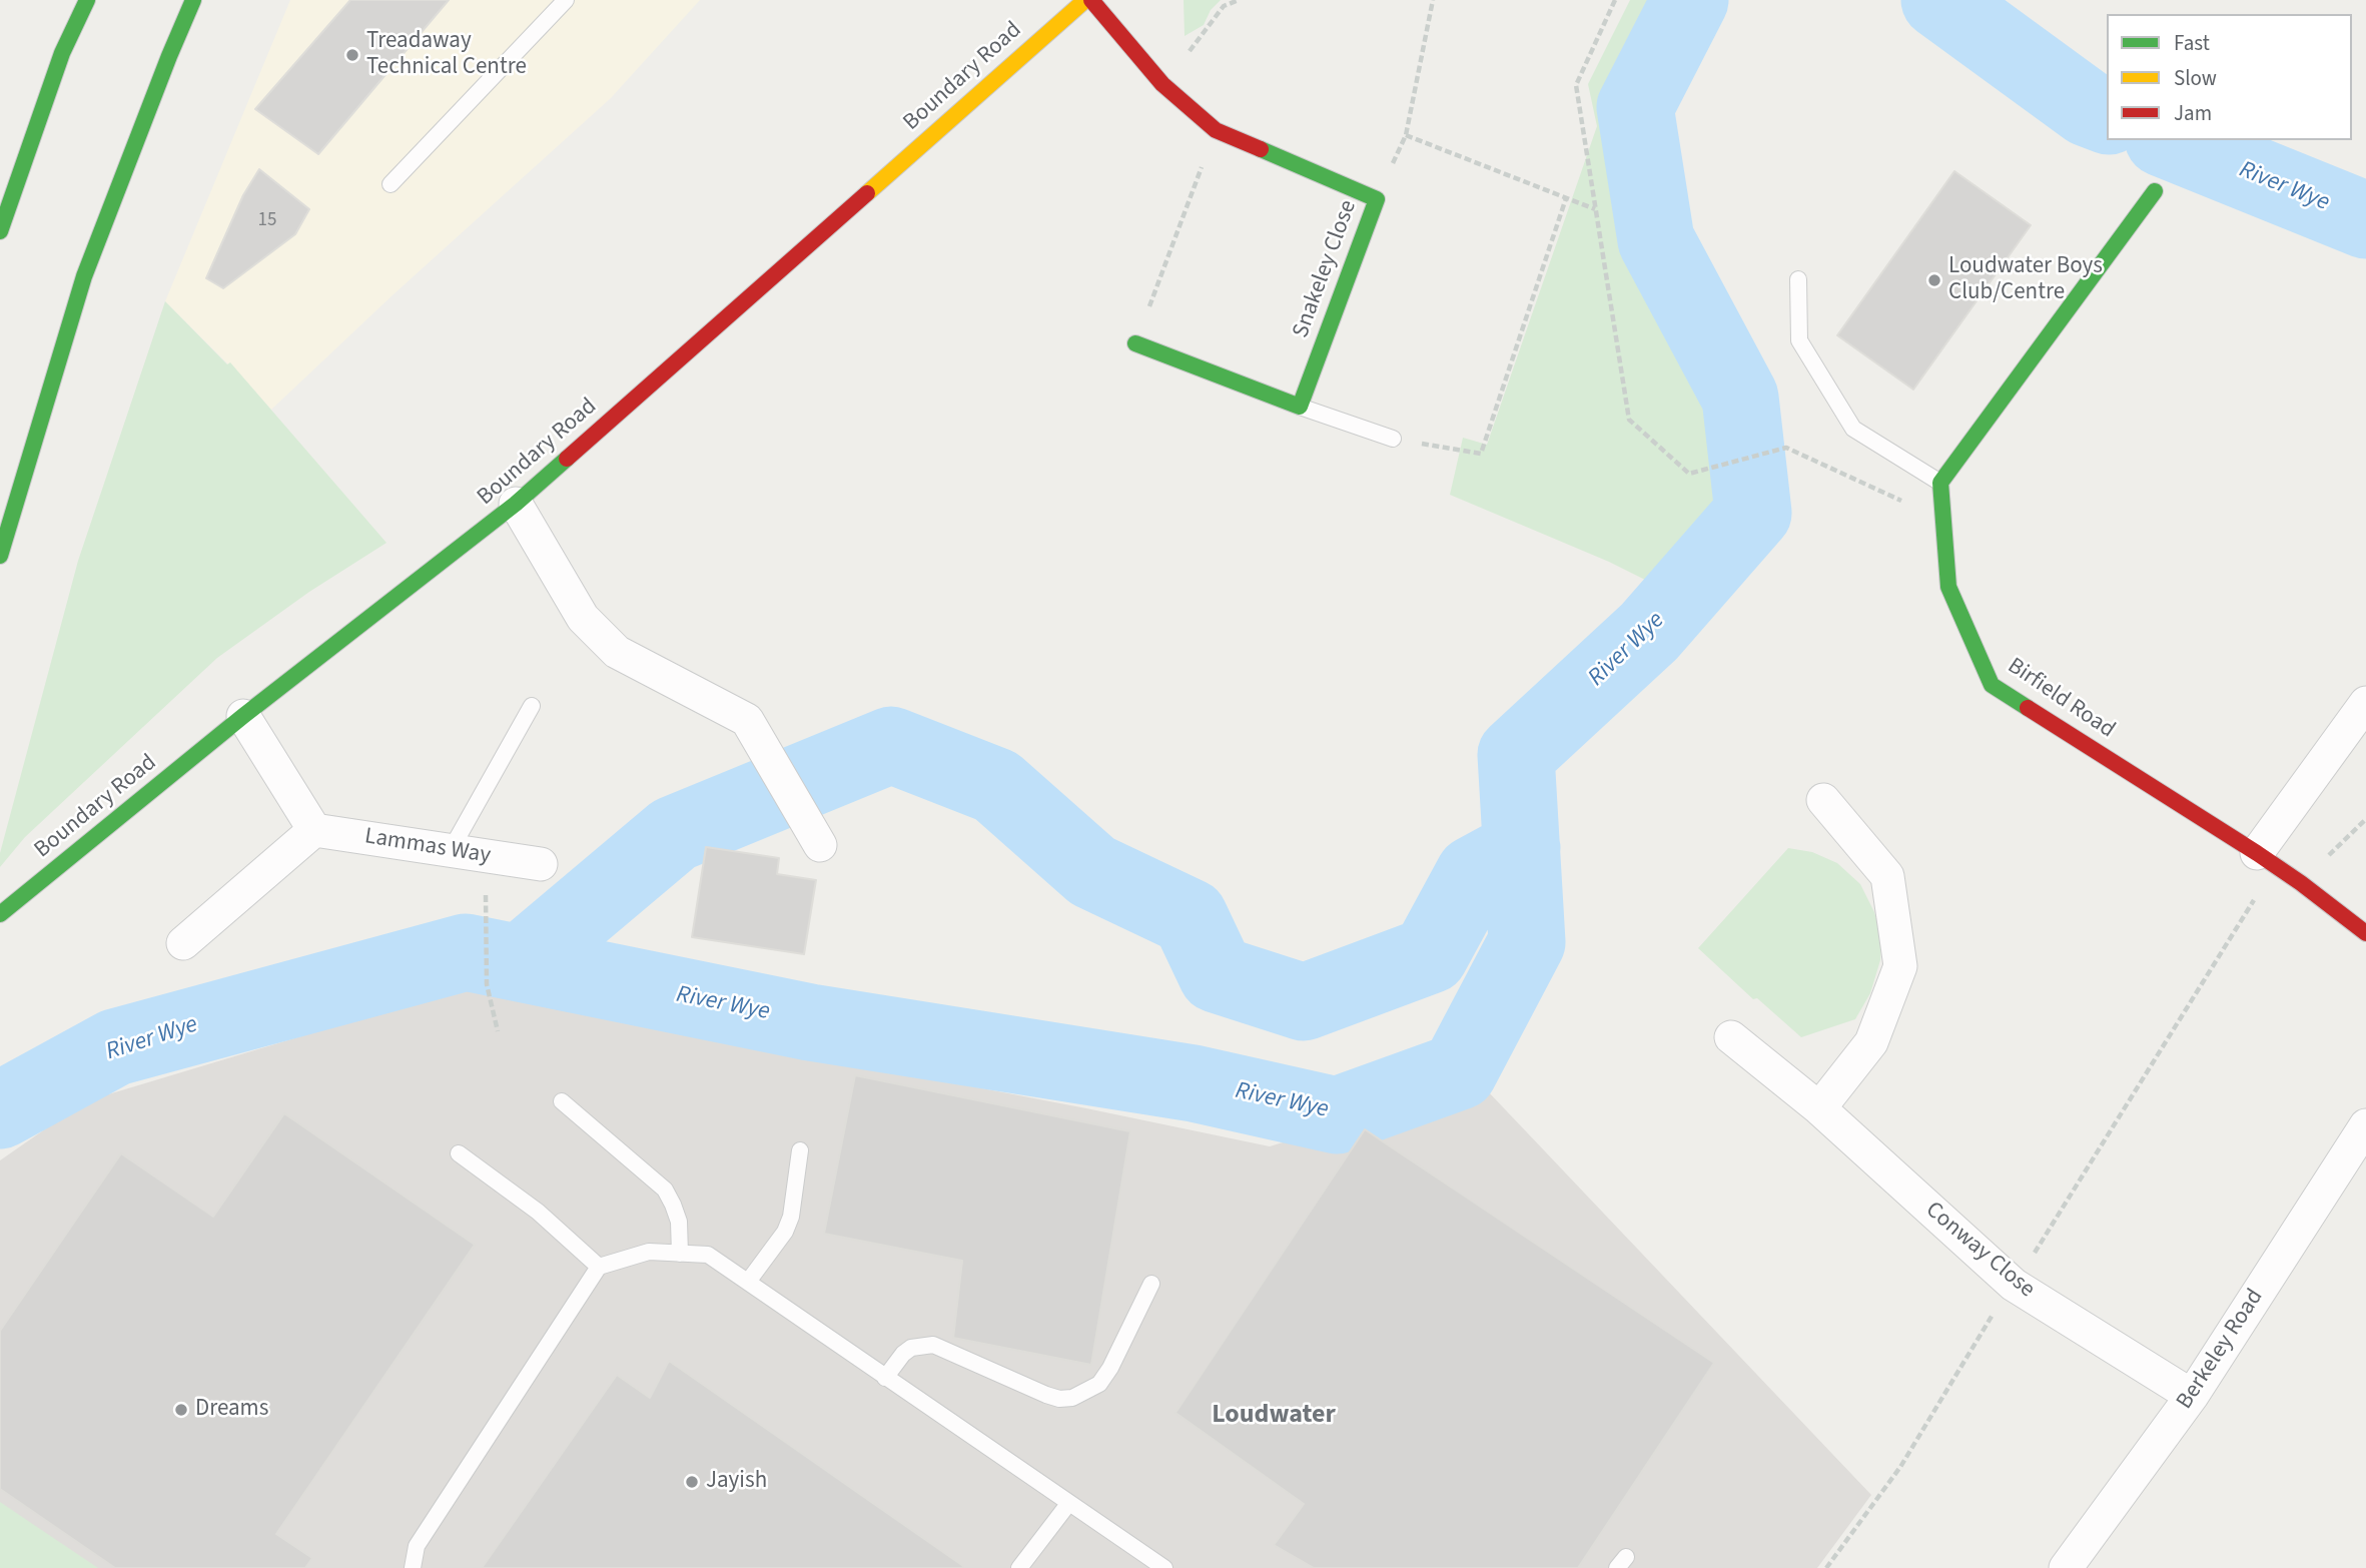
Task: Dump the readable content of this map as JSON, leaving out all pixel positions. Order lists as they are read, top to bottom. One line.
{"streets":{"main road":["Boundary Road","Snakeley Close","Birfield Road"],"street":["Lammas Way","Conway Close","Berkeley Road"]},"crossings":[["Conway Close","Berkeley Road"]],"districts":["Loudwater"],"water":["River Wye"],"places":["Treadaway Technical Centre","Loudwater Boys Club/Centre","Dreams","Jayish"],"house_numbers":["15"],"legend":["Fast","Slow","Jam"]}
